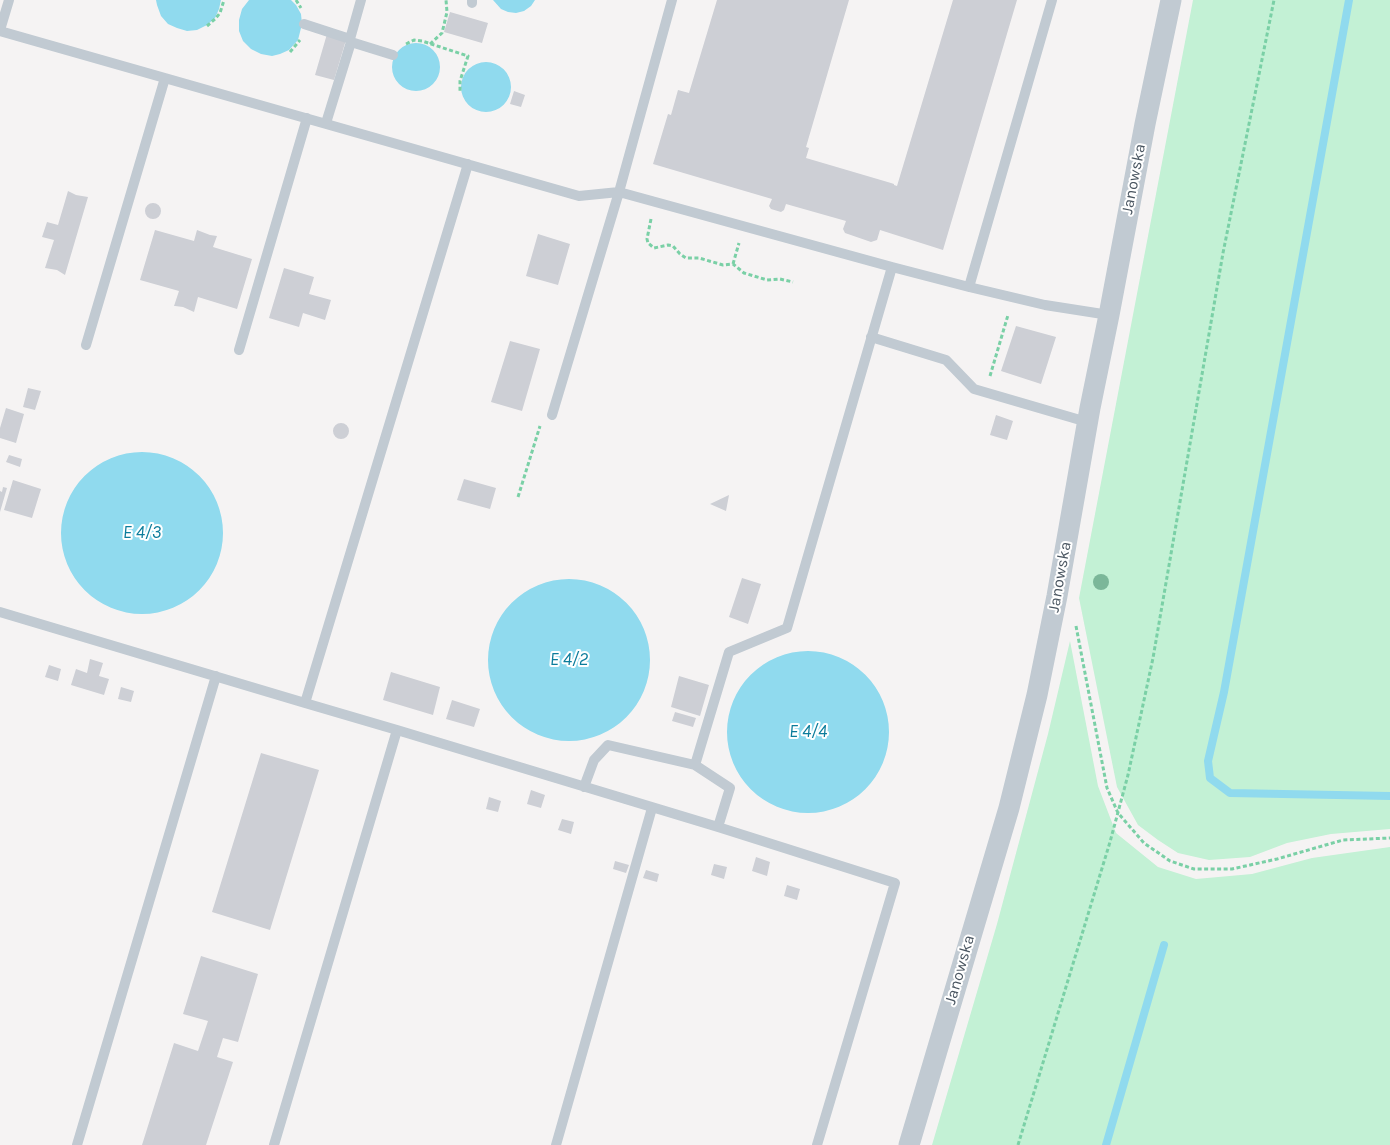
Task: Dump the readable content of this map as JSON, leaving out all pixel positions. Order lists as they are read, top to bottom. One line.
{"streets":{"street":["Janowska"]},"water":["E 4/3","E 4/2","E 4/4"]}
